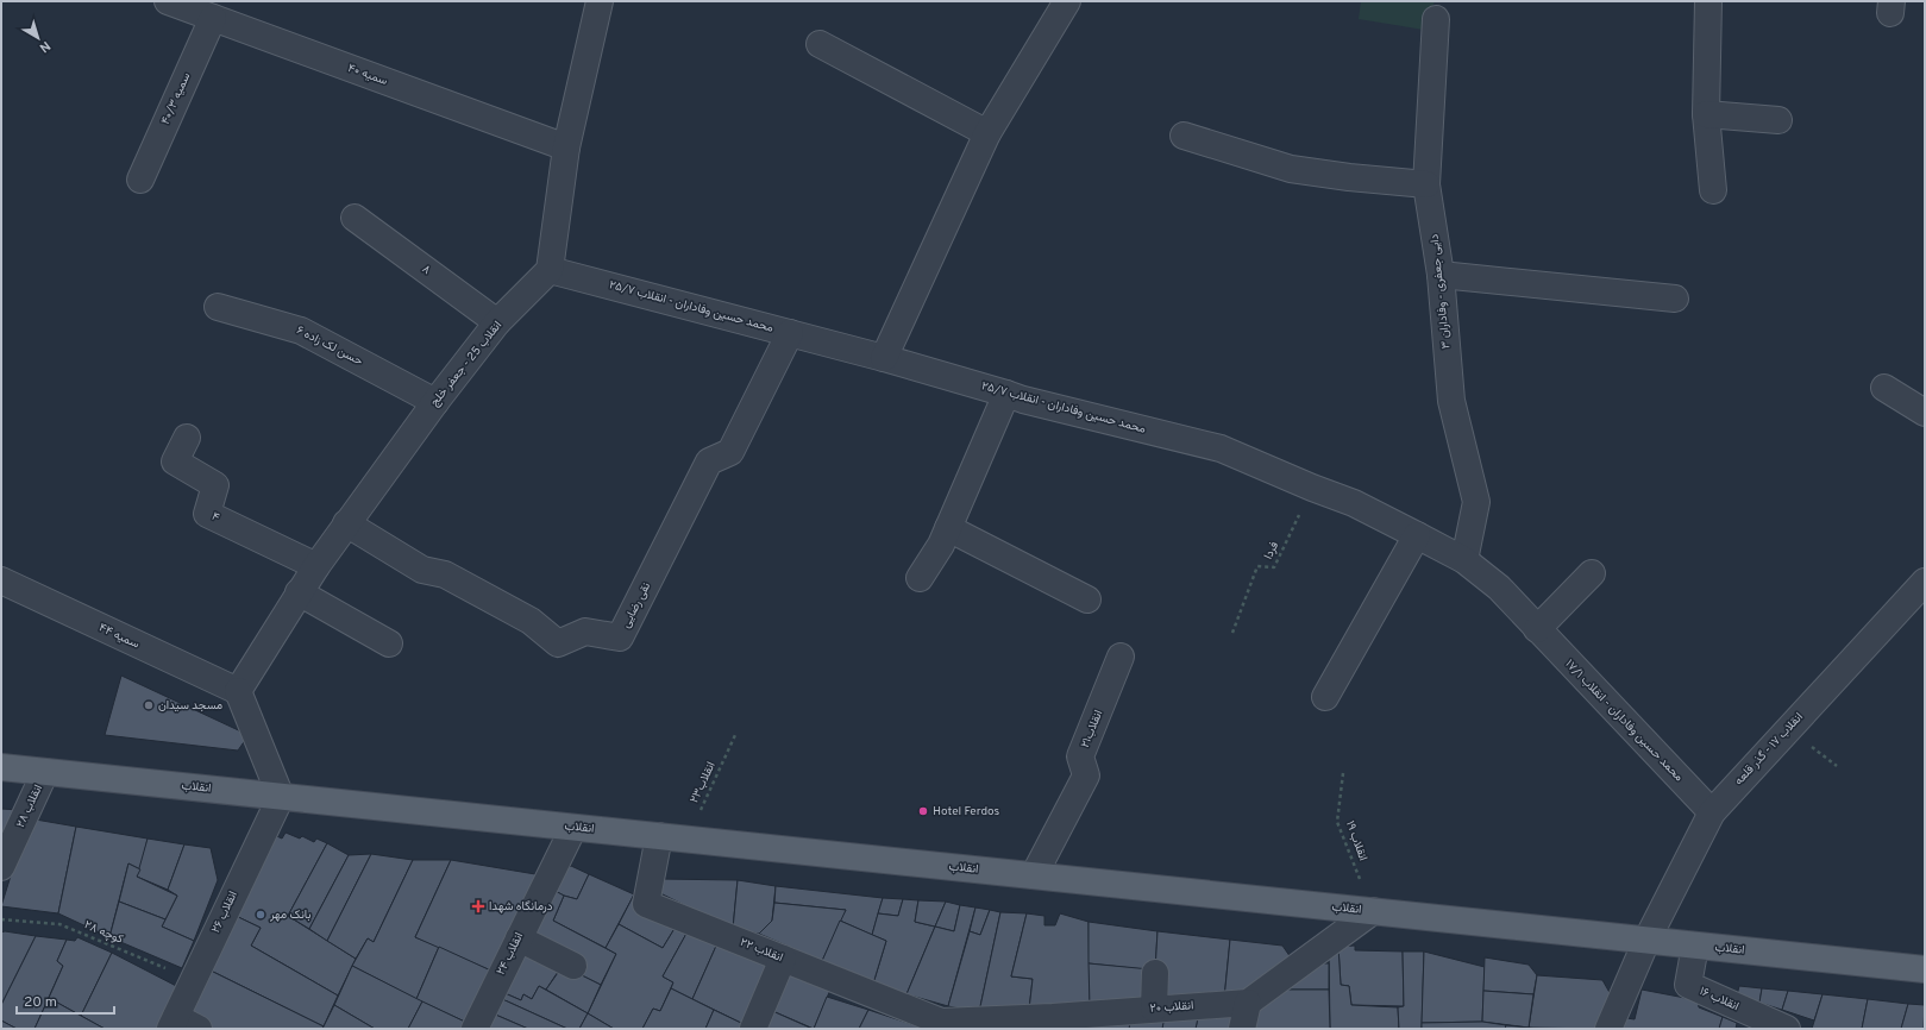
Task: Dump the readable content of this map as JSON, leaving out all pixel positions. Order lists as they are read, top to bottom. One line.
{"streets":{"main road":["انقلاب"],"street":["سمیه ۴۰","سمیه ۴۰/۳","۸","دایی جعفری - وفاداران ۳","محمد حسین وفاداران - انقلاب ۲۵/۷","۶ حسن لک زاده","انقلاب 25 - جعفر خلج","۴","نقی رضایی","سمیه ۴۴","محمد حسین وفاداران - انقلاب ۱۷/۱","انقلاب۲۱","انقلاب ۱۷ - گذر قلعه","انقلاب ۲۸","انقلاب ۲۶","انقلاب ۲۲","انقلاب ۲۴","انقلاب ۱۶","انقلاب ۲۰"],"path":["فردا","انقلاب۲۳","انقلاب ۱۹","کوچه ۲۸"]},"crossings":[["سمیه ۴۰","سمیه ۴۰/۳"],["۸","انقلاب 25 - جعفر خلج"],["دایی جعفری - وفاداران ۳","محمد حسین وفاداران - انقلاب ۲۵/۷"],["محمد حسین وفاداران - انقلاب ۲۵/۷","انقلاب 25 - جعفر خلج"],["محمد حسین وفاداران - انقلاب ۲۵/۷","فردا"],["محمد حسین وفاداران - انقلاب ۲۵/۷","نقی رضایی"],["محمد حسین وفاداران - انقلاب ۲۵/۷","محمد حسین وفاداران - انقلاب ۱۷/۱"],["۶ حسن لک زاده","انقلاب 25 - جعفر خلج"],["انقلاب 25 - جعفر خلج","۴"],["انقلاب 25 - جعفر خلج","نقی رضایی"],["انقلاب 25 - جعفر خلج","سمیه ۴۴"],["محمد حسین وفاداران - انقلاب ۱۷/۱","انقلاب ۱۷ - گذر قلعه"],["انقلاب۲۱","انقلاب"],["انقلاب ۱۷ - گذر قلعه","انقلاب"],["انقلاب۲۳","انقلاب"],["انقلاب","انقلاب ۲۸"],["انقلاب","انقلاب ۱۹"],["انقلاب","انقلاب ۲۶"],["انقلاب","انقلاب ۲۲"],["انقلاب","انقلاب ۲۴"],["انقلاب","انقلاب ۱۶"],["انقلاب ۲۶","کوچه ۲۸"],["انقلاب ۲۲","انقلاب ۲۰"]],"places":{"other":["مسجد سیدان","Hotel Ferdos","بانک مهر"],"health":["درمانگاه شهدا"]},"scale_bar":"20 m","north":"bottom right"}
